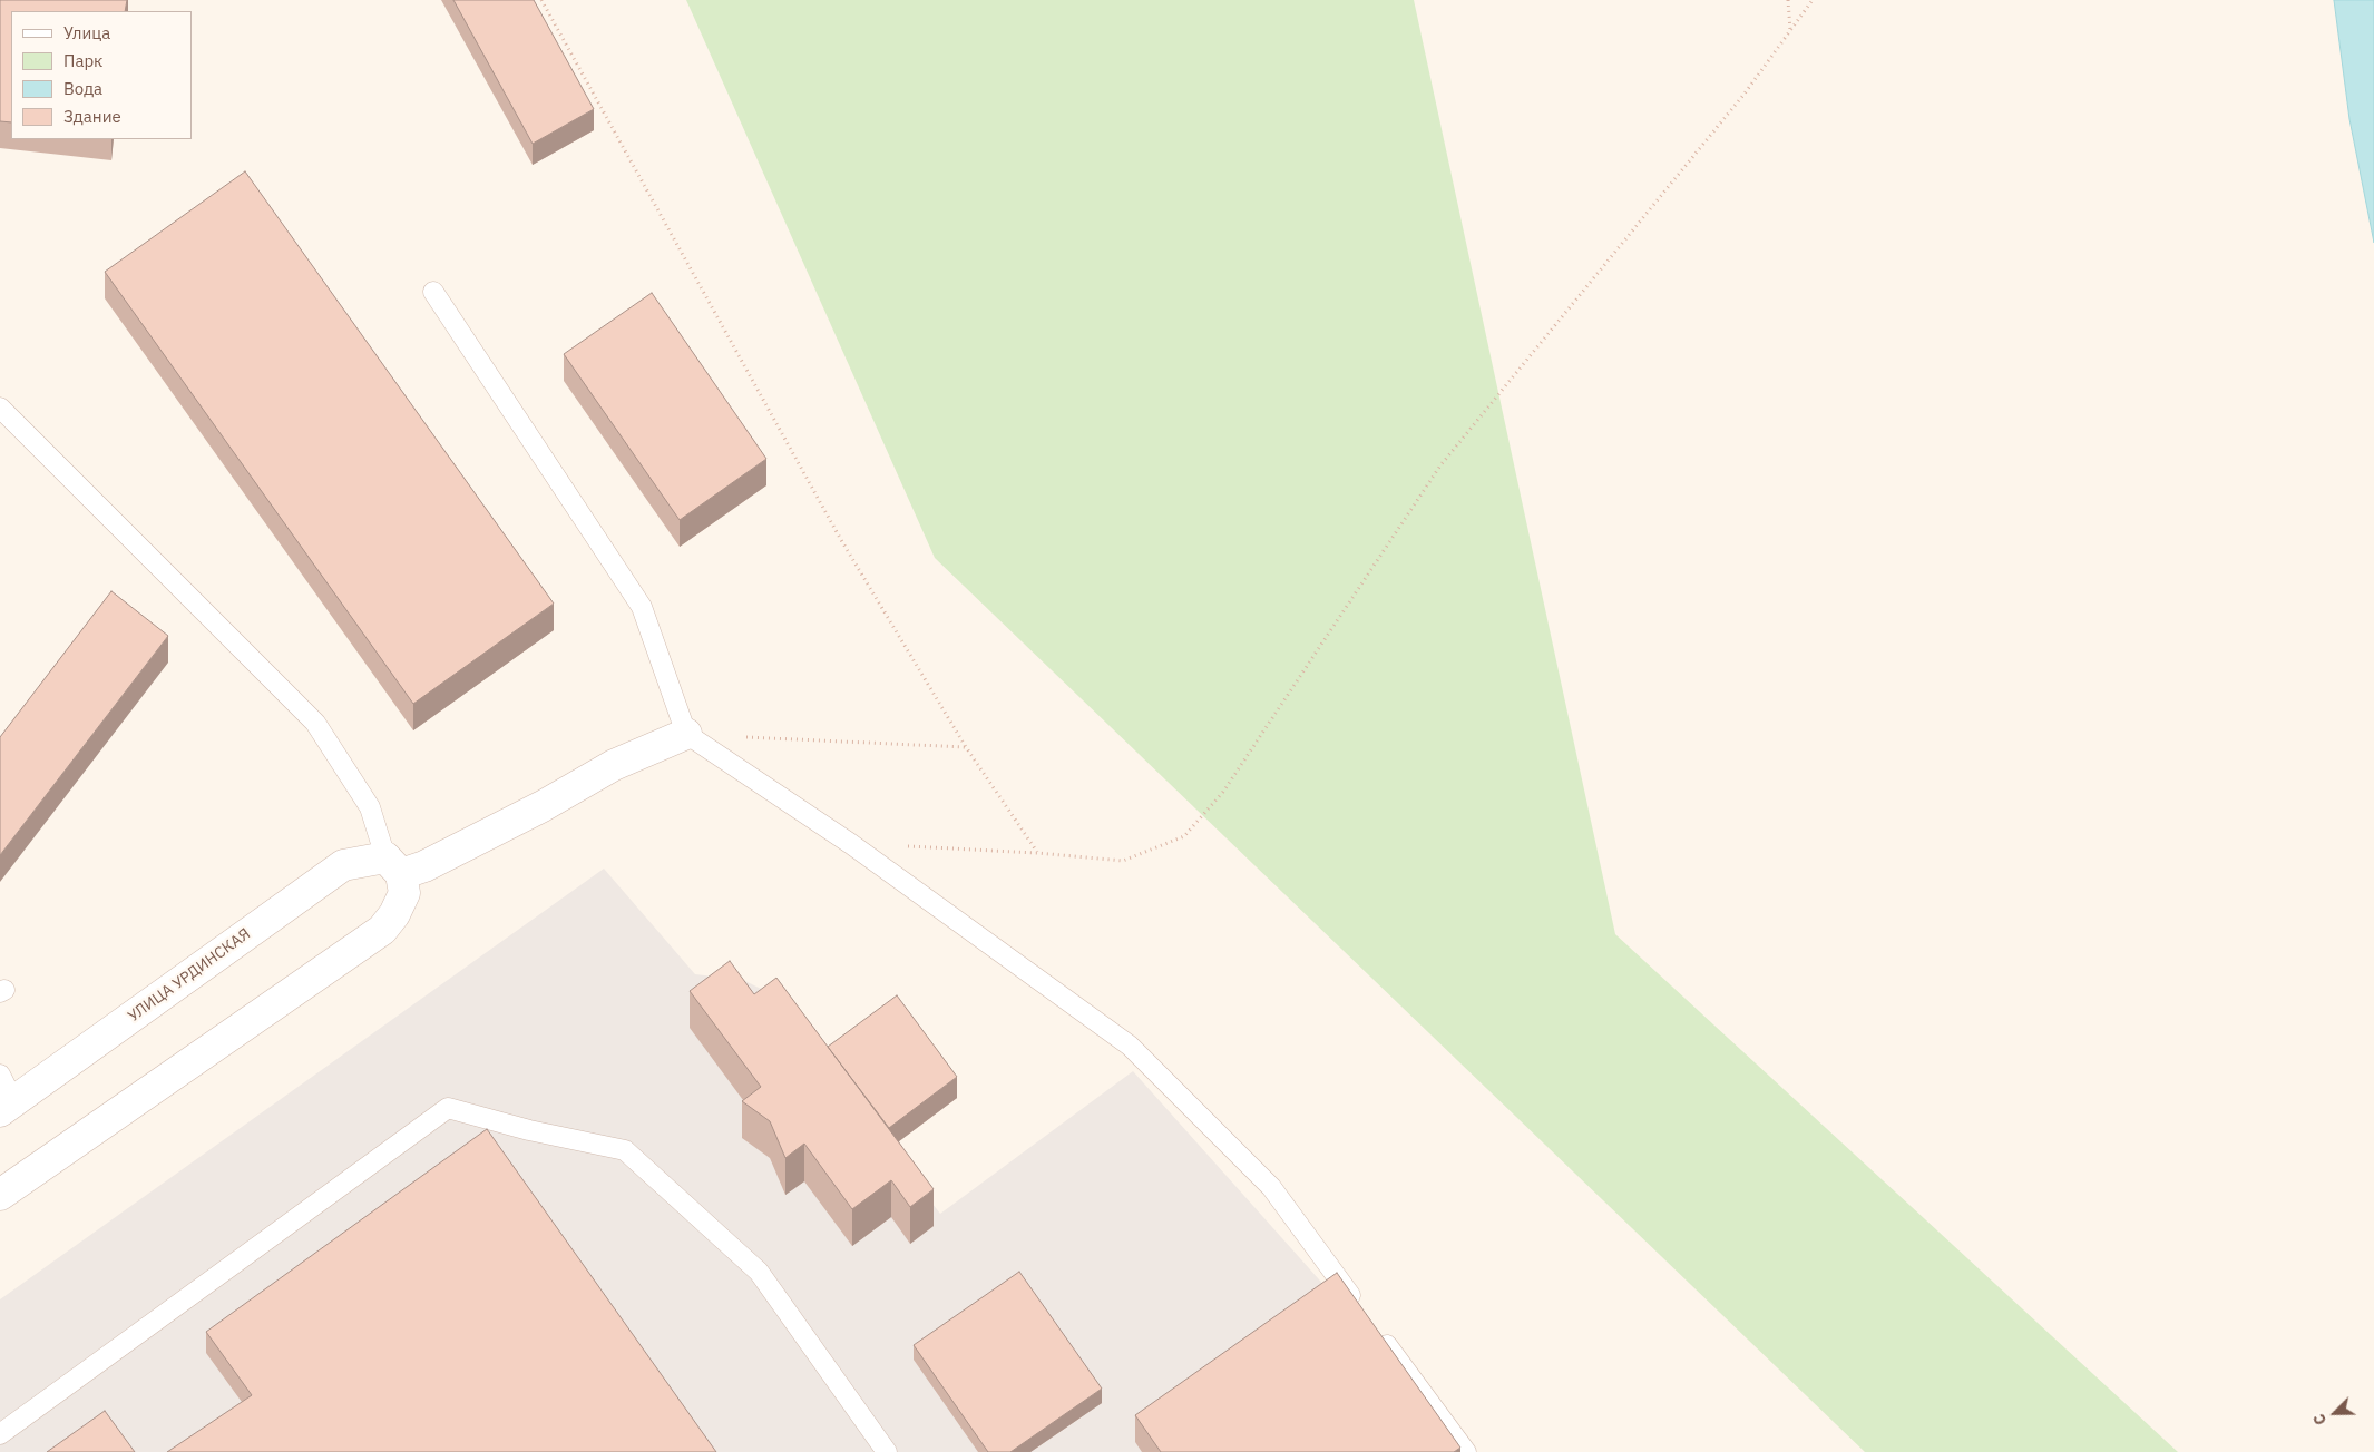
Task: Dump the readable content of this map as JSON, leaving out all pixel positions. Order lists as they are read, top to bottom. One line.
{"streets":{"street":["УЛИЦА УРДИНСКАЯ"]},"legend":["Улица","Парк","Вода","Здание"],"north":"bottom left"}
